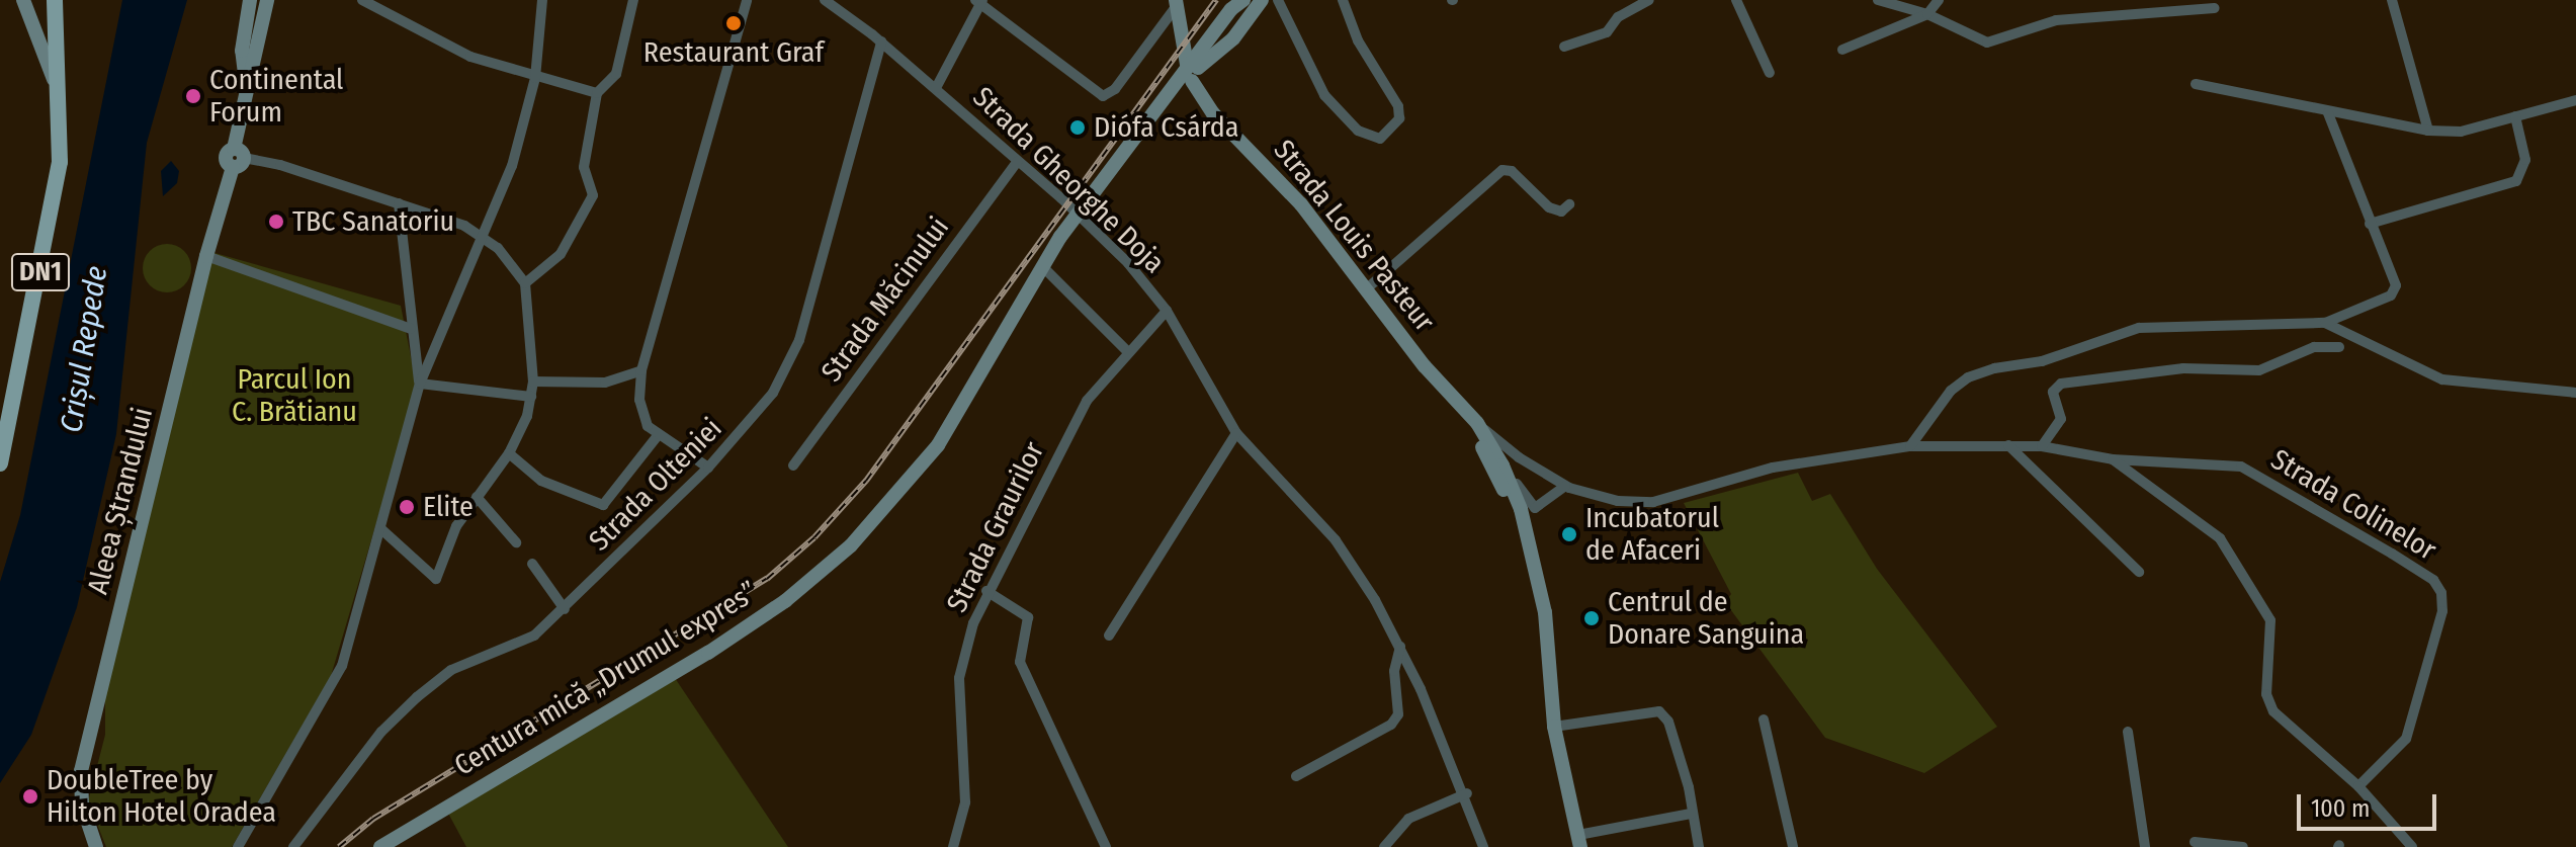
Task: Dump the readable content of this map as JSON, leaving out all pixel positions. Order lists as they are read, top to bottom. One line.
{"streets":{"main road":["Strada Louis Pasteur","DN1","Aleea Ștrandului","Centura mică „Drumul expres”"],"street":["Strada Gheorghe Doja","Strada Măcinului","Strada Olteniei","Strada Colinelor","Strada Graurilor"]},"crossings":[["Strada Gheorghe Doja","Strada Măcinului"],["Strada Gheorghe Doja","Strada Olteniei"],["Strada Gheorghe Doja","Strada Graurilor"],["Strada Louis Pasteur","Strada Colinelor"]],"water":["Crișul Repede"],"parks":["Parcul Ion C. Brătianu"],"places":["Restaurant Graf","Continental Forum","Diófa Csárda","TBC Sanatoriu","Elite","Incubatorul de Afaceri","Centrul de Donare Sanguina","DoubleTree by Hilton Hotel Oradea"],"scale_bar":"100 m"}
